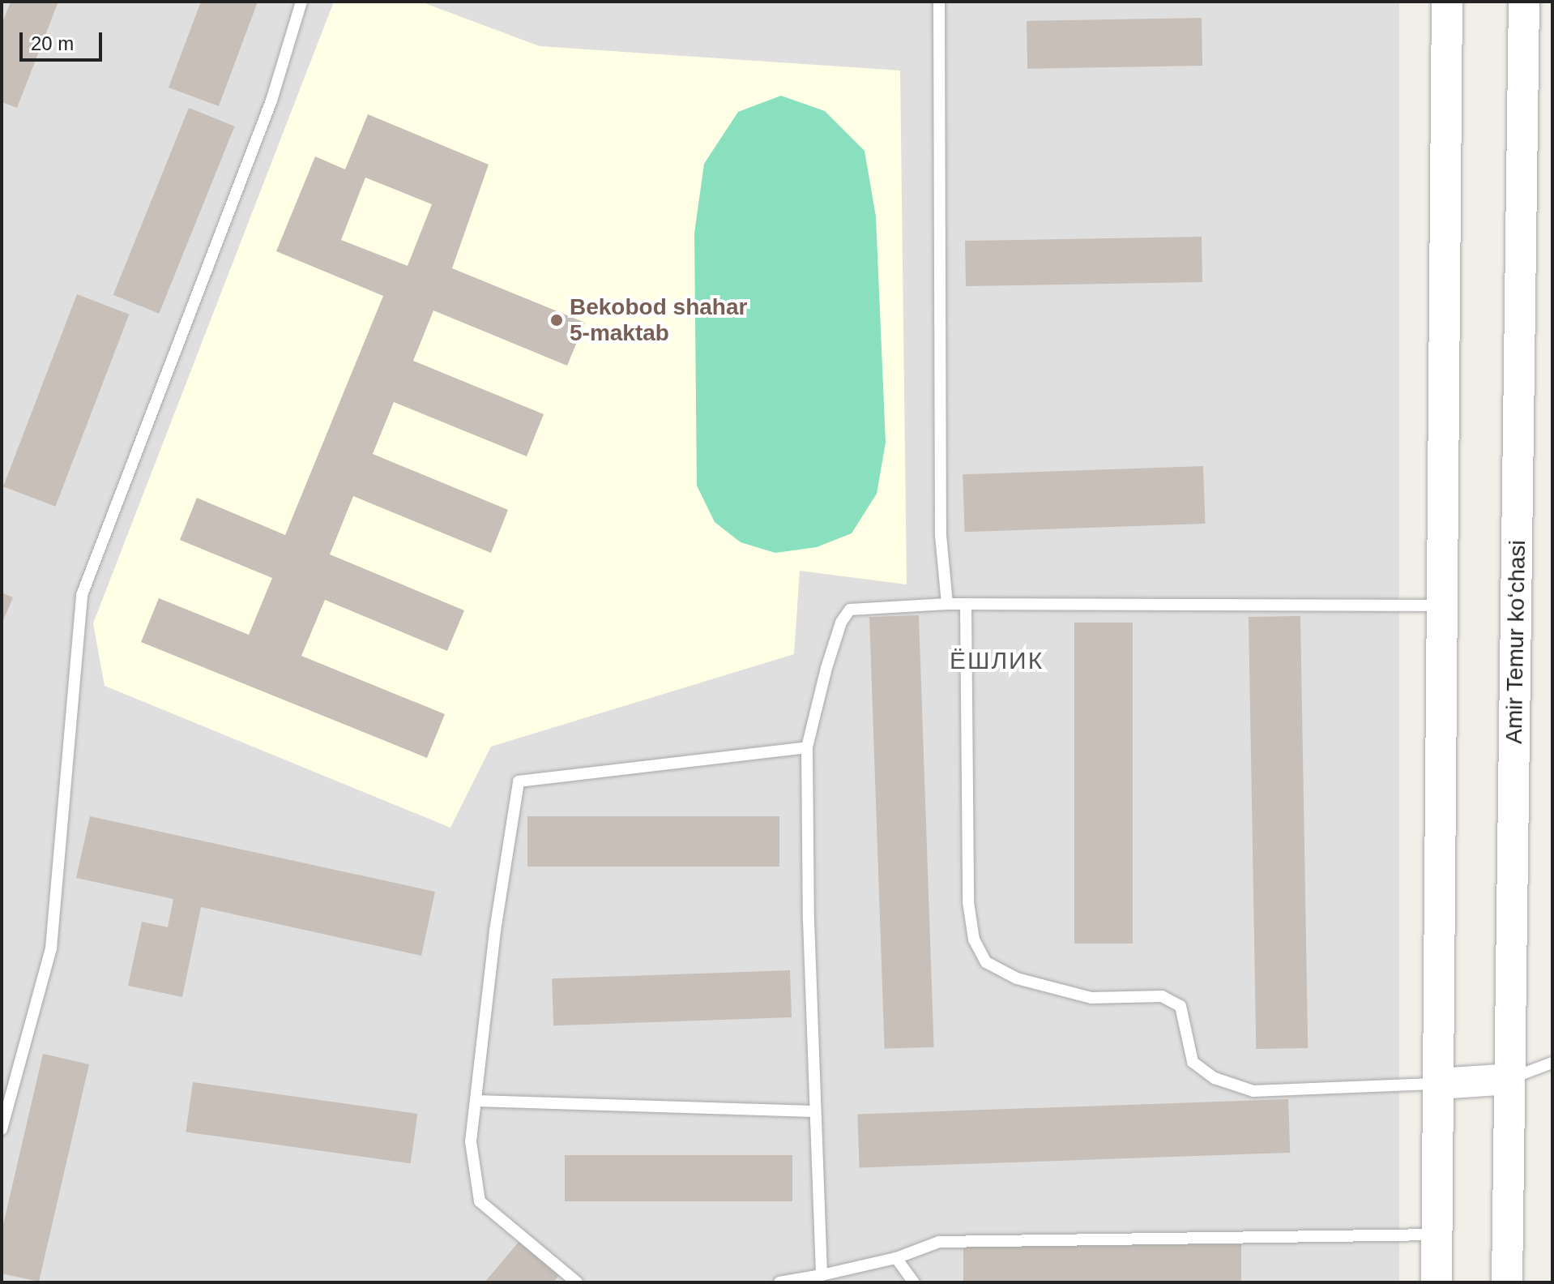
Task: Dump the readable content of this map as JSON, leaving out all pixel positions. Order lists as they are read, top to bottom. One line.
{"streets":{"street":["Amir Temur koʻchasi"]},"districts":["ЁШЛИК"],"places":["Bekobod shahar 5-maktab"],"scale_bar":"20 m"}
